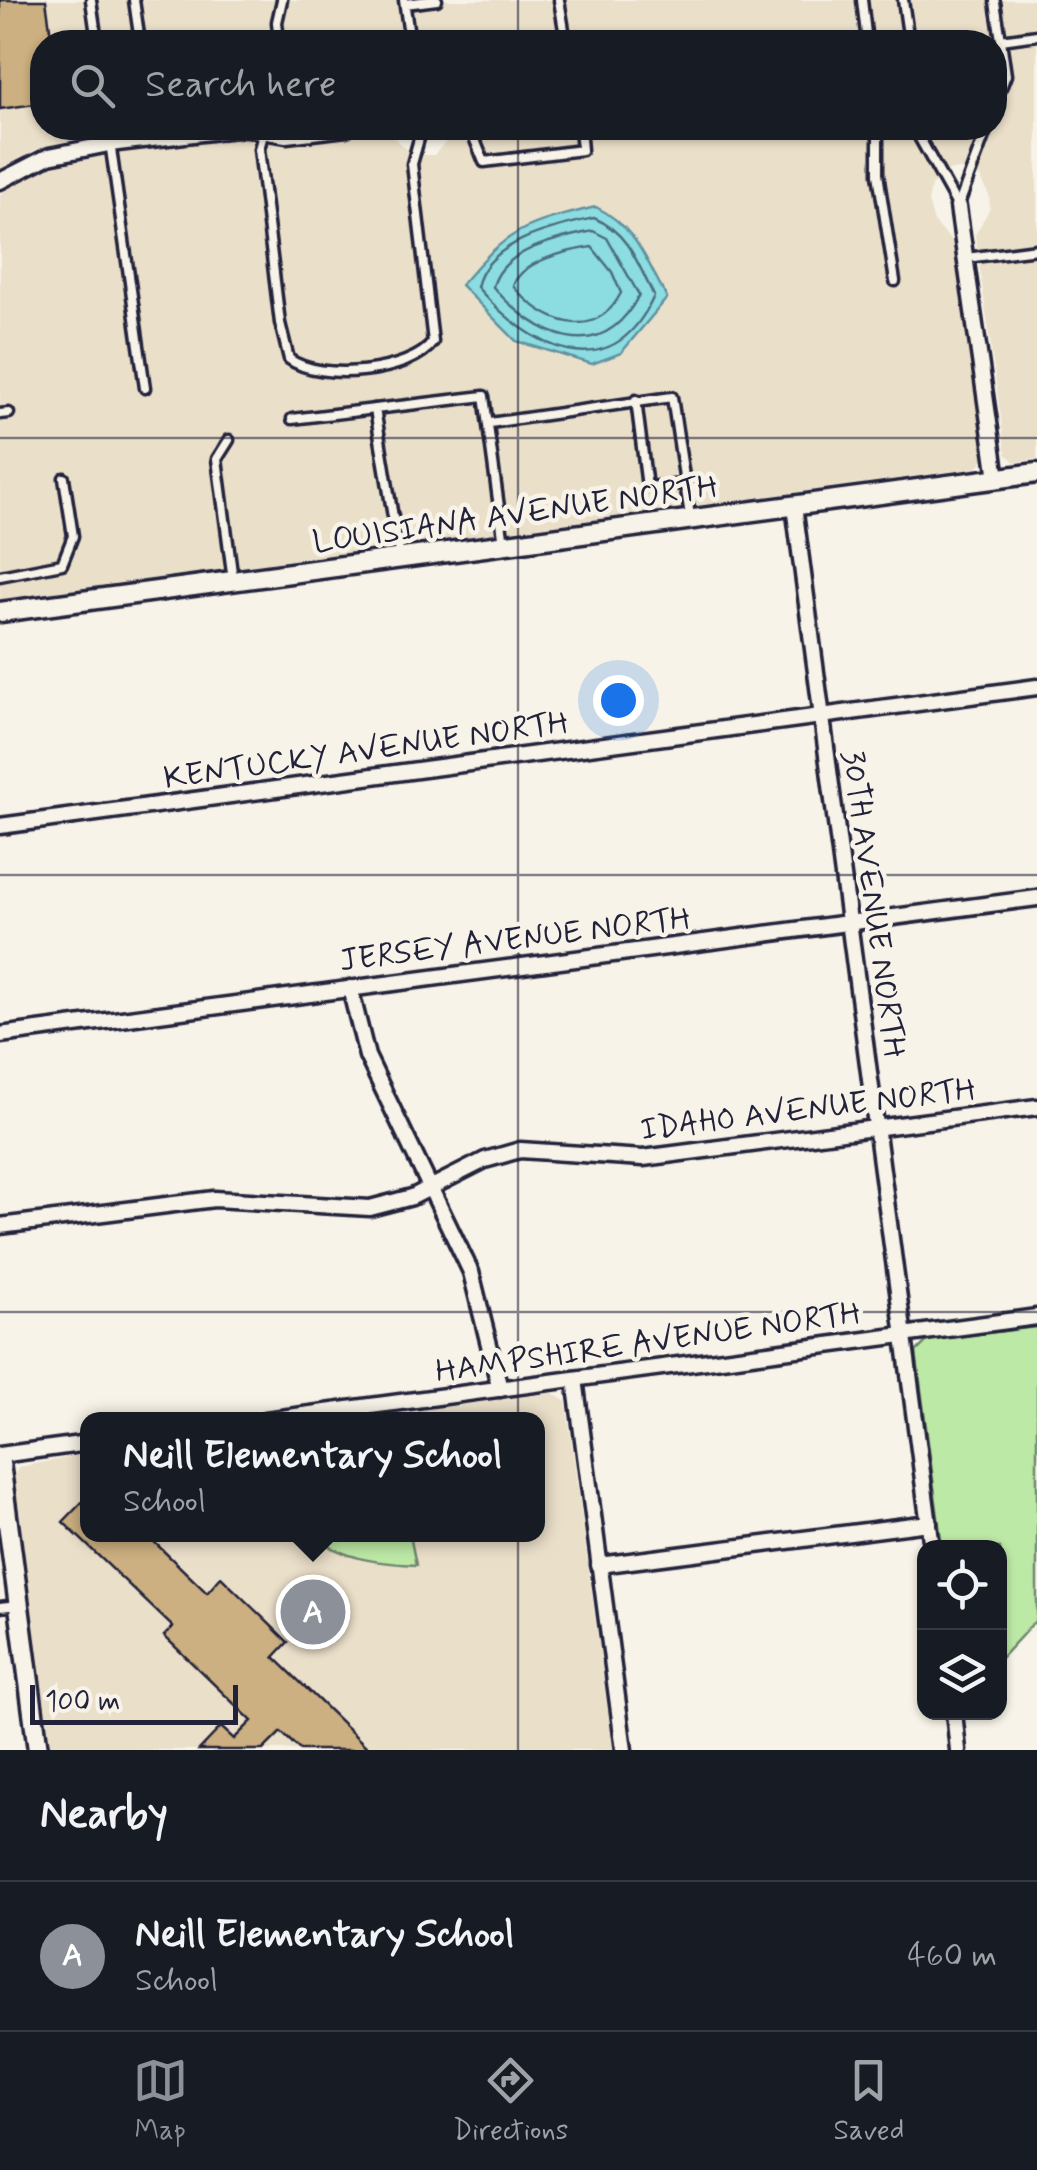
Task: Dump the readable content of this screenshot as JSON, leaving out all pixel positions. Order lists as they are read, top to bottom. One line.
{"streets":{"street":["LOUISIANA AVENUE NORTH","KENTUCKY AVENUE NORTH","30TH AVENUE NORTH","JERSEY AVENUE NORTH","IDAHO AVENUE NORTH","HAMPSHIRE AVENUE NORTH"]},"crossings":[["LOUISIANA AVENUE NORTH","30TH AVENUE NORTH"],["KENTUCKY AVENUE NORTH","30TH AVENUE NORTH"],["30TH AVENUE NORTH","JERSEY AVENUE NORTH"],["30TH AVENUE NORTH","IDAHO AVENUE NORTH"],["30TH AVENUE NORTH","HAMPSHIRE AVENUE NORTH"]],"scale_bar":"100 m","page":{"search":"Search here","popup":["Neill Elementary School","School"],"pins":"A","scale":"100 m","heading":"Nearby","list":[{"mark":"A","name":"Neill Elementary School","note":"School","value":"460 m"}],"nav":["Map","Directions","Saved"]}}
